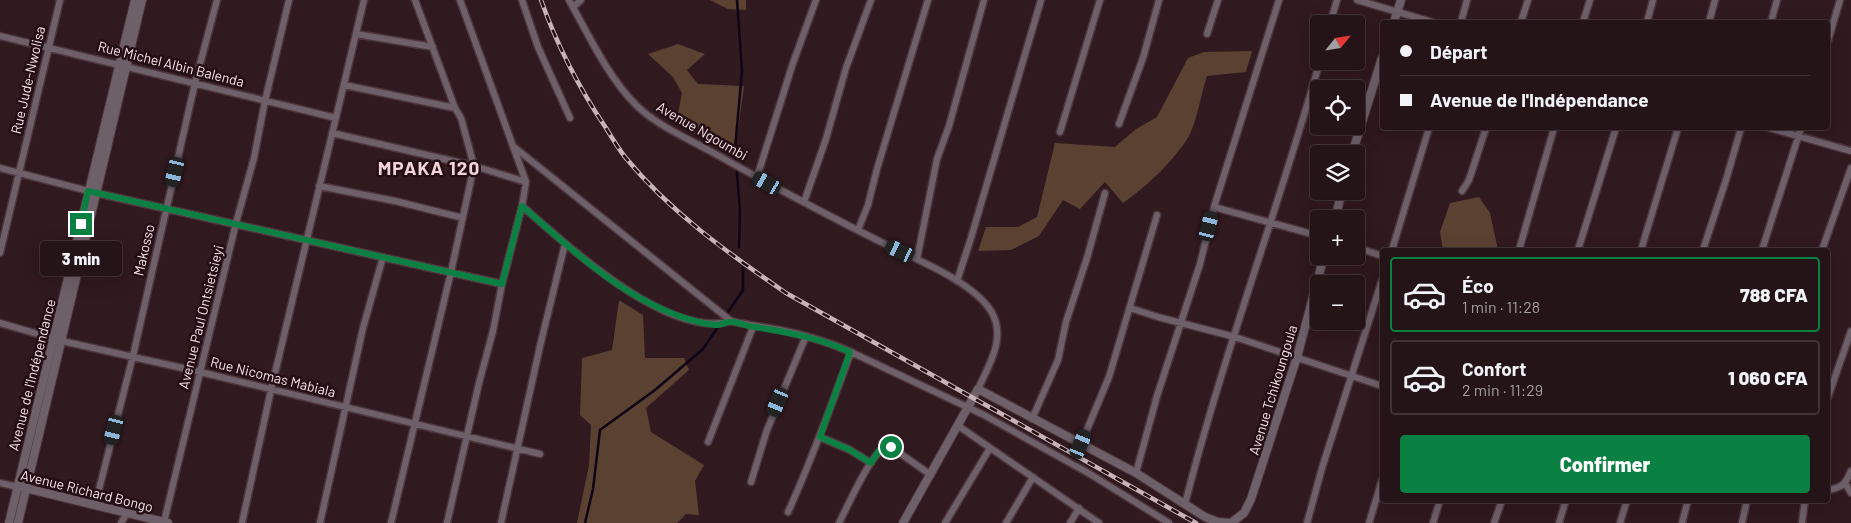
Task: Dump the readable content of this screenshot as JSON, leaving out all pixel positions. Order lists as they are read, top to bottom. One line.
{"streets":{"street":["Rue Michel Albin Balenda","Rue Jude-Nwolisa","Avenue Ngoumbi","Makosso","Avenue Paul Ontsietsieyi","Avenue de l'Indépendance","Rue Nicomas Mabiala","Avenue Tchikoungoula","Avenue Richard Bongo"]},"crossings":[["Rue Michel Albin Balenda","Rue Jude-Nwolisa"],["Rue Michel Albin Balenda","Makosso"],["Rue Michel Albin Balenda","Avenue Paul Ontsietsieyi"],["Rue Michel Albin Balenda","Avenue de l'Indépendance"],["Makosso","Rue Nicomas Mabiala"],["Makosso","Avenue Richard Bongo"],["Avenue Paul Ontsietsieyi","Rue Nicomas Mabiala"],["Avenue Paul Ontsietsieyi","Avenue Richard Bongo"],["Avenue de l'Indépendance","Rue Nicomas Mabiala"],["Avenue de l'Indépendance","Avenue Richard Bongo"]],"districts":["MPAKA 120"],"north":"top right","page":{"map_buttons":["+","−"],"banner":["Départ","Avenue de l'Indépendance"],"bubble":"3 min","list":[{"name":"Éco","note":"1 min · 11:28","value":"788 CFA"},{"name":"Confort","note":"2 min · 11:29","value":"1 060 CFA"}],"buttons":"Confirmer"}}
